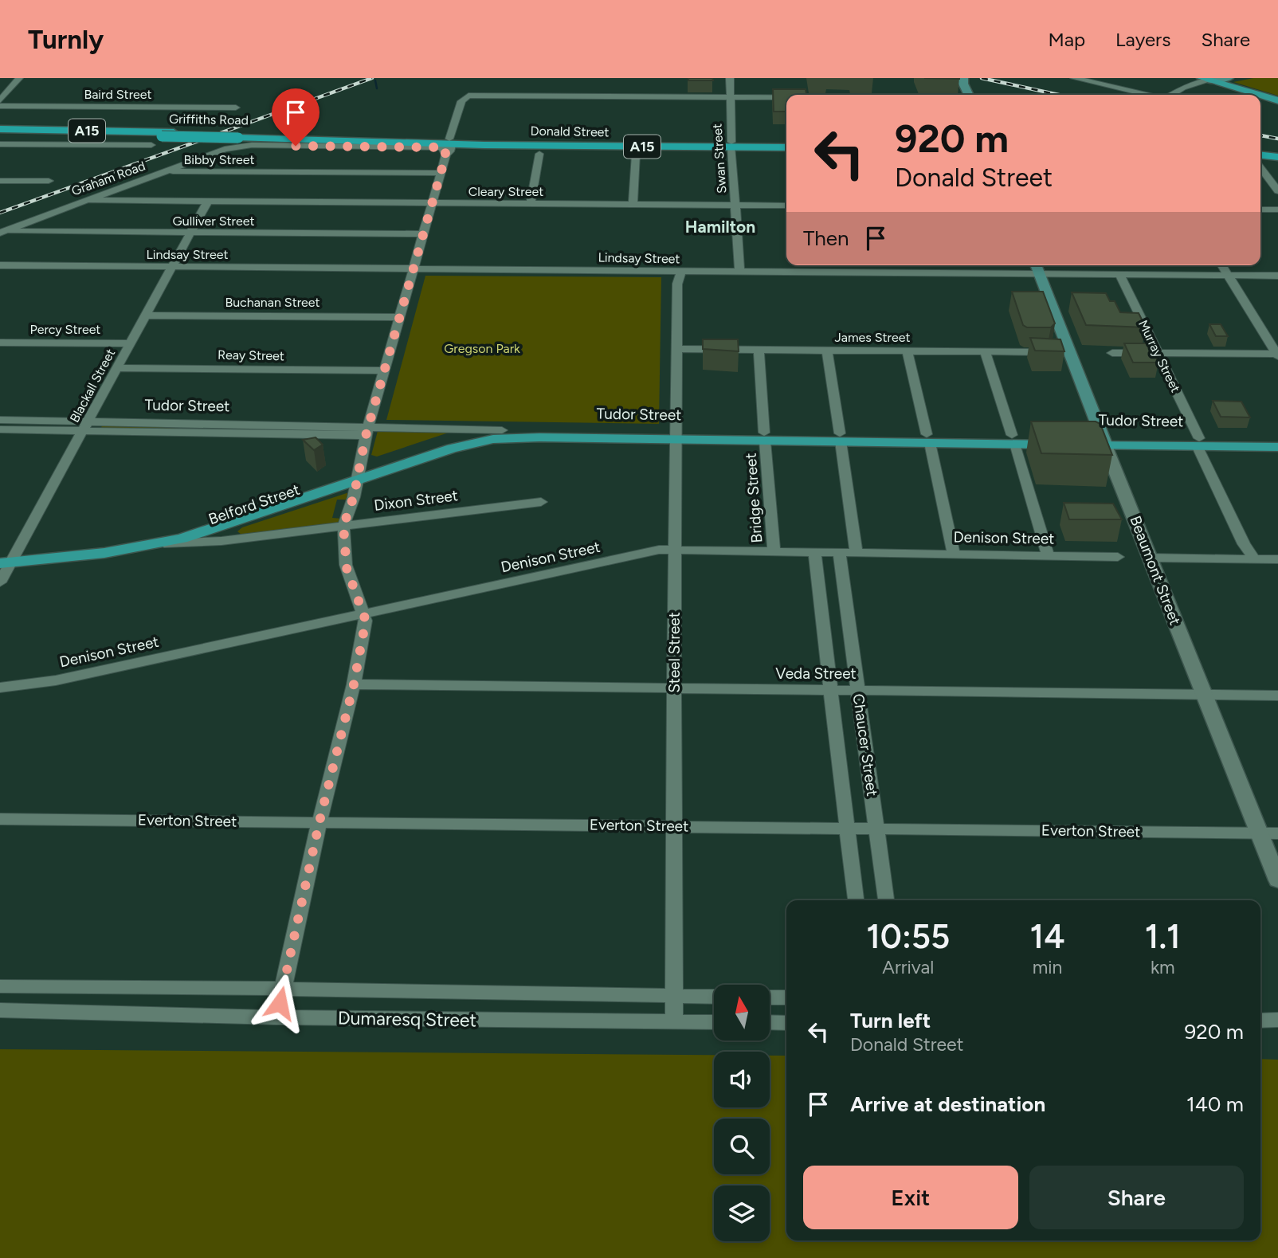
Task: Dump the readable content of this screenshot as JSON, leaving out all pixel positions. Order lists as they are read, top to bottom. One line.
{"streets":{"highway":["Griffiths Road","A15","Donald Street"],"main road":["Tudor Street","Belford Street","Beaumont Street"],"street":["Baird Street","Swan Street","Bibby Street","Graham Road","Cleary Street","Gulliver Street","Lindsay Street","Buchanan Street","Percy Street","James Street","Reay Street","Murray Street","Blackall Street","Bridge Street","Dixon Street","Denison Street","Steel Street","Veda Street","Chaucer Street","Everton Street","Dumaresq Street"]},"crossings":[["Griffiths Road","Donald Street"],["Donald Street","Swan Street"],["Donald Street","Graham Road"],["Swan Street","Cleary Street"],["Swan Street","Lindsay Street"],["Bibby Street","Graham Road"],["Graham Road","Cleary Street"],["Graham Road","Gulliver Street"],["Cleary Street","Blackall Street"],["Gulliver Street","Blackall Street"],["Lindsay Street","Murray Street"],["Lindsay Street","Blackall Street"],["Lindsay Street","Beaumont Street"],["Lindsay Street","Steel Street"],["Buchanan Street","Blackall Street"],["Percy Street","Blackall Street"],["James Street","Bridge Street"],["James Street","Beaumont Street"],["James Street","Steel Street"],["Reay Street","Blackall Street"],["Murray Street","Tudor Street"],["Blackall Street","Tudor Street"],["Blackall Street","Belford Street"],["Tudor Street","Bridge Street"],["Tudor Street","Belford Street"],["Tudor Street","Beaumont Street"],["Tudor Street","Steel Street"],["Bridge Street","Denison Street"],["Dixon Street","Belford Street"],["Denison Street","Steel Street"],["Denison Street","Chaucer Street"],["Beaumont Street","Veda Street"],["Beaumont Street","Everton Street"],["Steel Street","Veda Street"],["Steel Street","Everton Street"],["Steel Street","Dumaresq Street"],["Veda Street","Chaucer Street"],["Chaucer Street","Everton Street"]],"districts":["Hamilton"],"parks":["Gregson Park"],"north":"top","page":{"header":"Turnly","nav":["Map","Layers","Share"],"turn":["920 m","Donald Street"],"then":"Then","eta":["10:55","Arrival","14","min","1.1","km"],"list":[{"name":"Turn left","note":"Donald Street","value":"920 m"},{"name":"Arrive at destination","value":"140 m"}],"buttons":["Exit","Share"]}}
